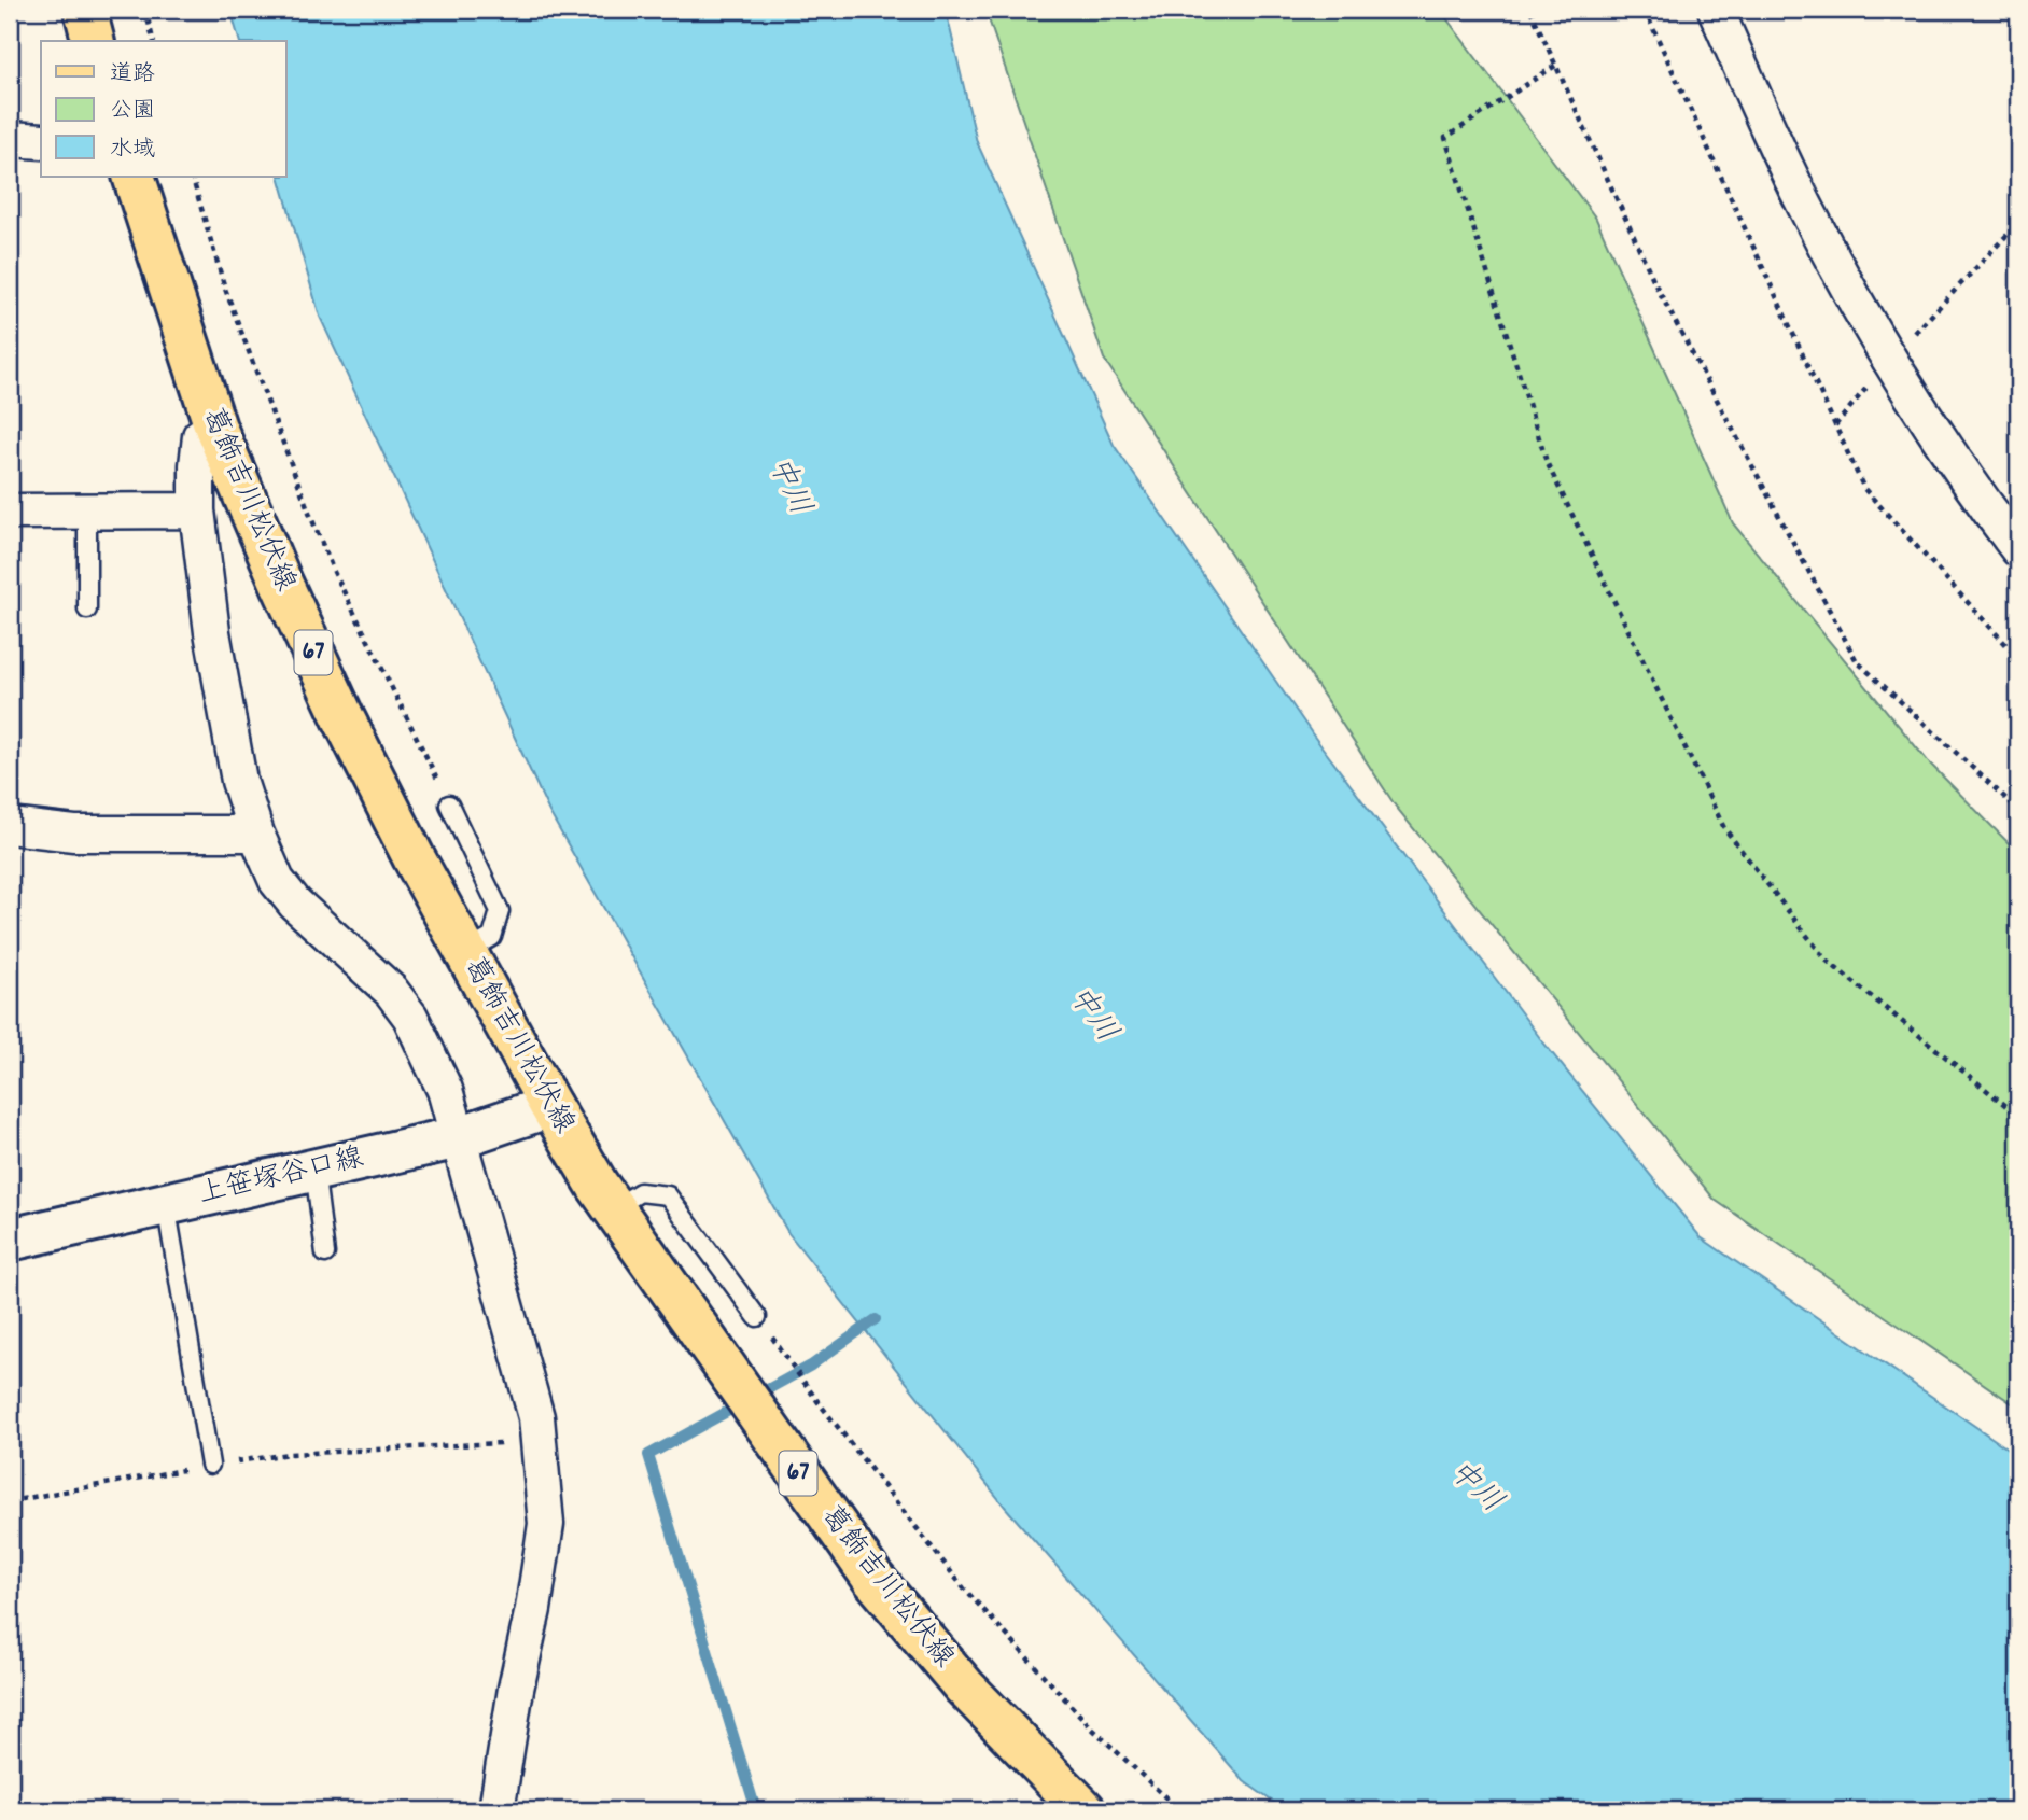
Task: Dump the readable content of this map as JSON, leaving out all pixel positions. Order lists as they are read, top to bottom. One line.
{"streets":{"main road":["葛飾吉川松伏線","67","上笹塚谷口線"]},"crossings":[["葛飾吉川松伏線","上笹塚谷口線"]],"water":["中川"],"legend":["道路","公園","水域"]}
